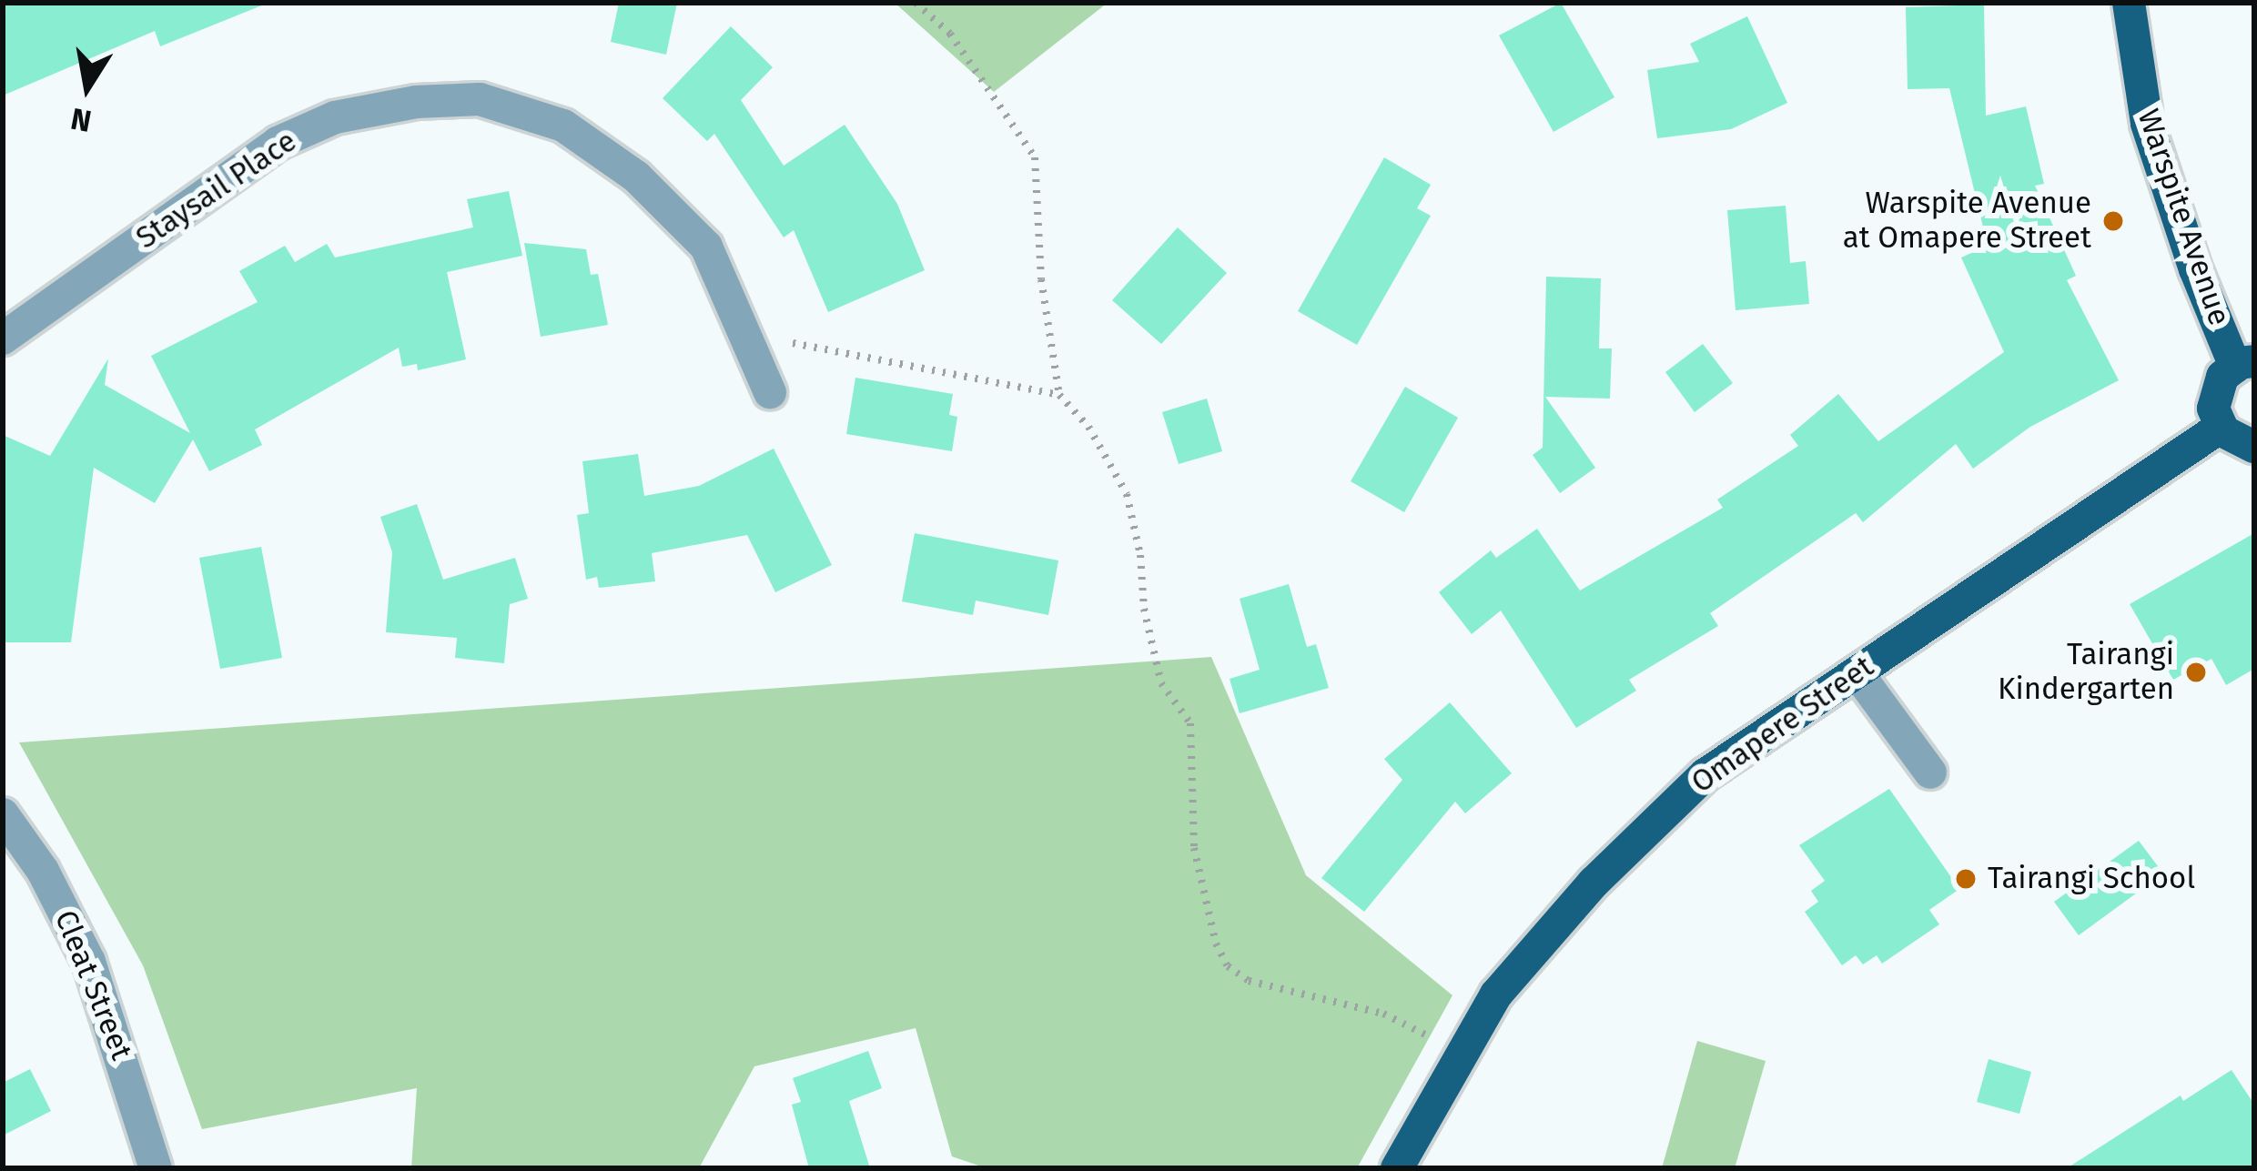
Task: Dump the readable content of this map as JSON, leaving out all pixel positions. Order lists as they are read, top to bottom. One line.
{"streets":{"main road":["Warspite Avenue","Omapere Street"],"street":["Staysail Place","Cleat Street"]},"places":["Warspite Avenue at Omapere Street","Tairangi Kindergarten","Tairangi School"],"north":"bottom"}
